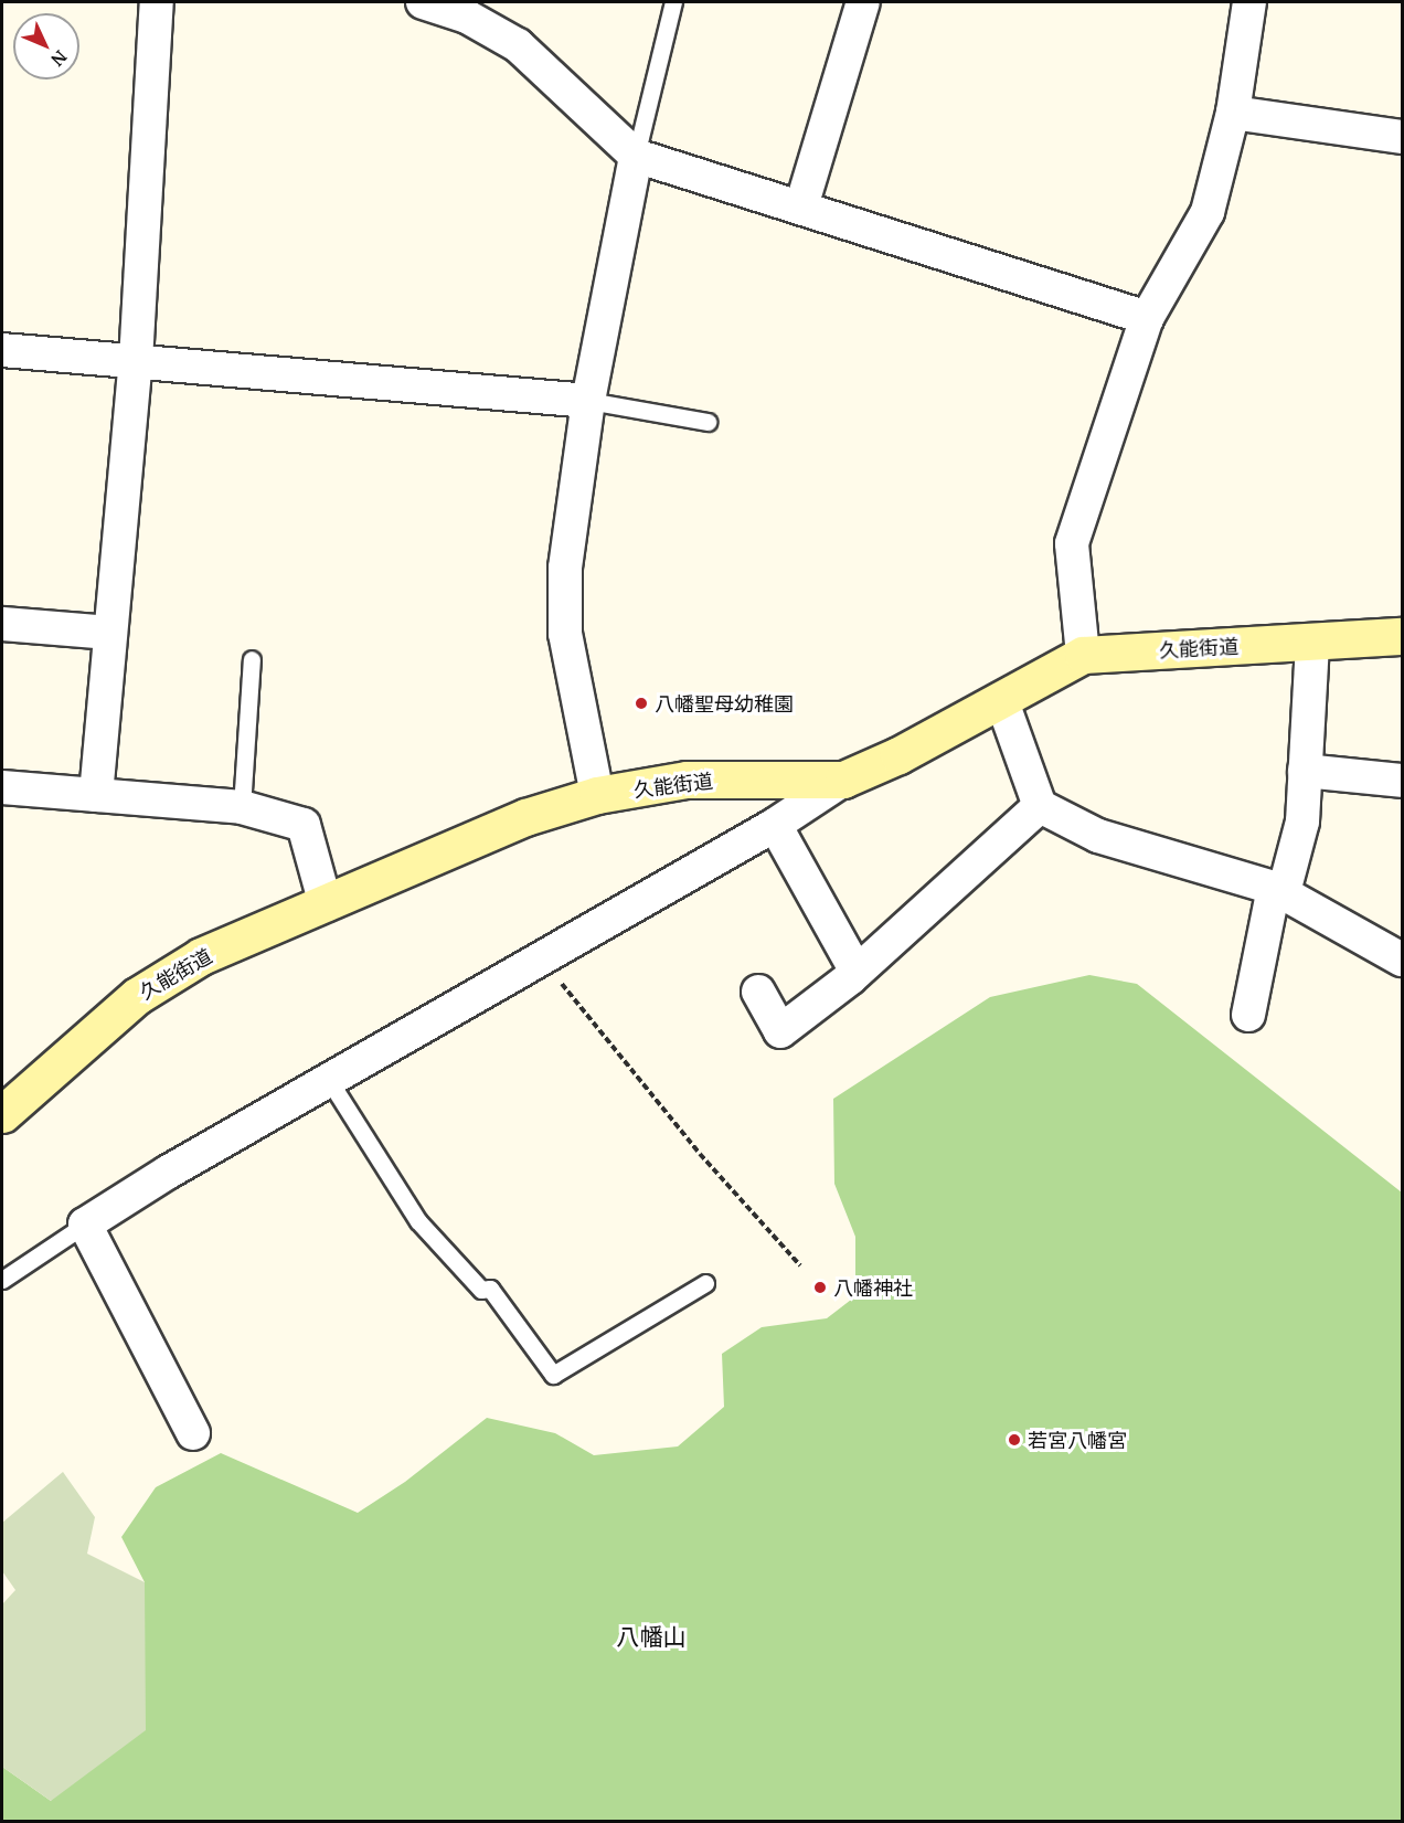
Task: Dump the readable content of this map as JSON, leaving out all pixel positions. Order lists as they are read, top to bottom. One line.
{"streets":{"main road":["久能街道"]},"districts":["八幡山"],"places":["八幡聖母幼稚園","八幡神社","若宮八幡宮"],"north":"bottom right"}
